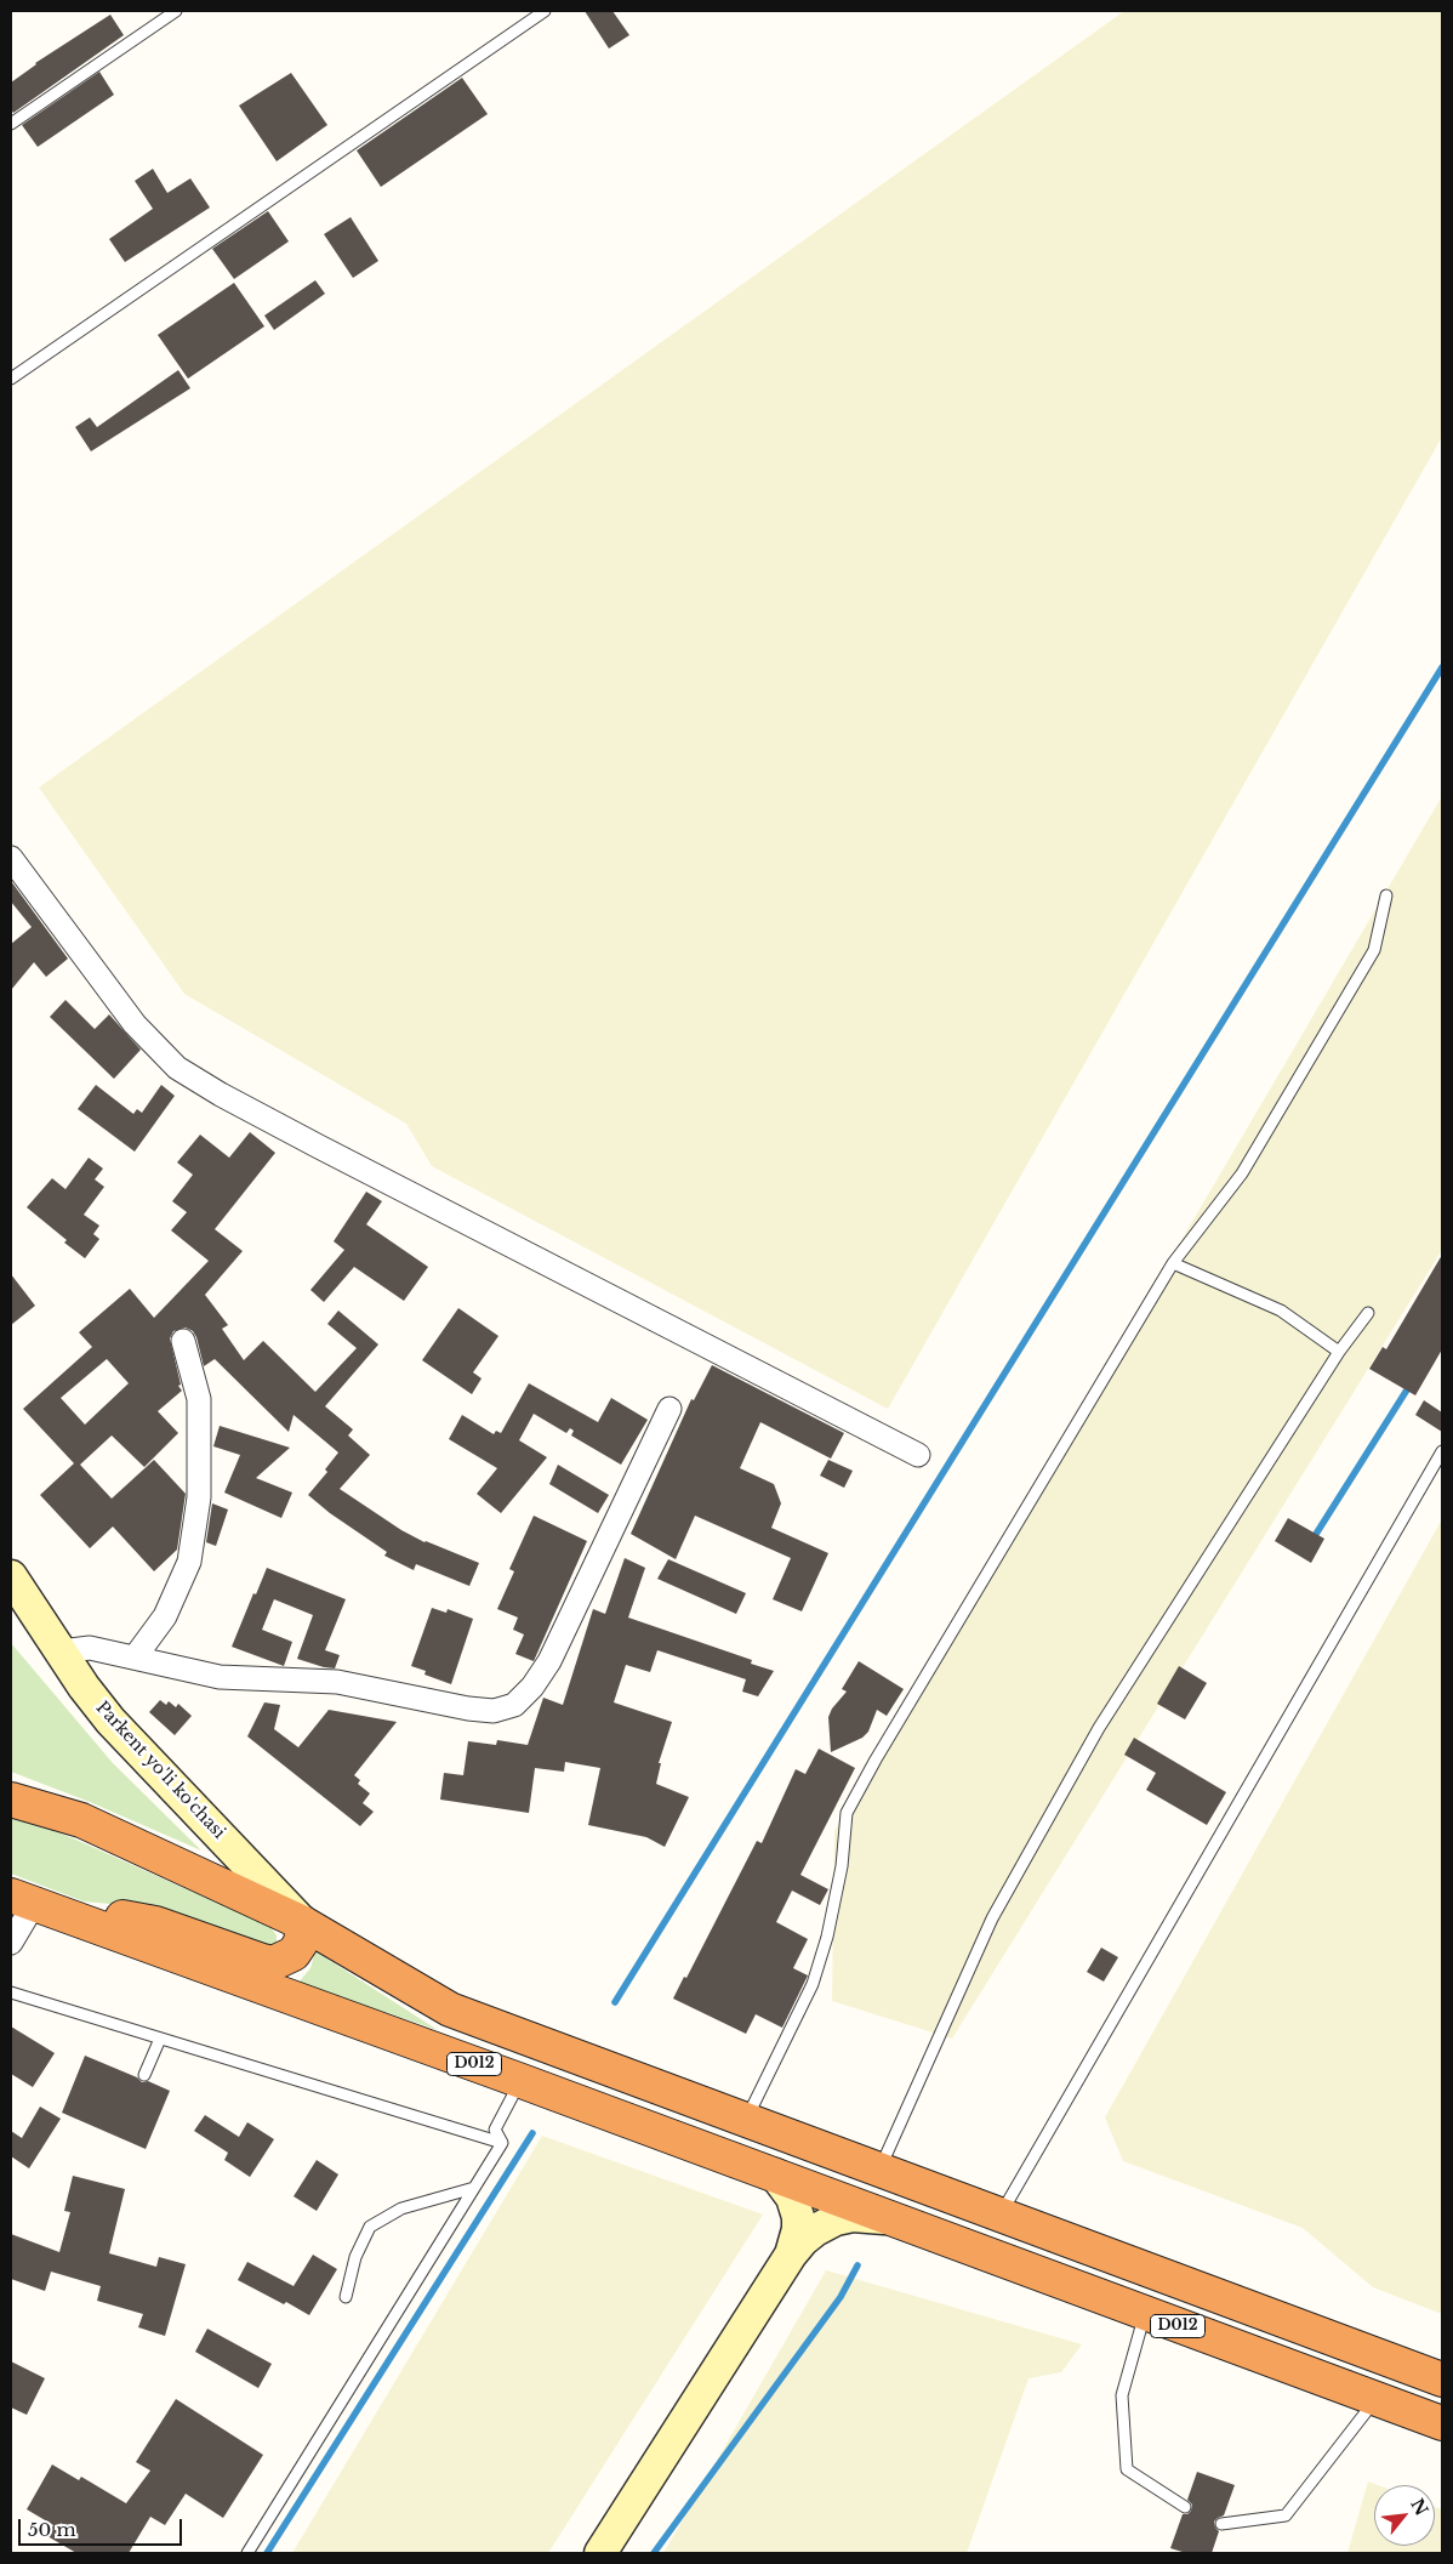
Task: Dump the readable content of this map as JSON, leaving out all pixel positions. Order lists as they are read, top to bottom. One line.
{"streets":{"highway":["D012"],"street":["Parkent yo'li ko'chasi"]},"crossings":[["Parkent yo'li ko'chasi","D012"]],"scale_bar":"50 m","north":"top right"}
